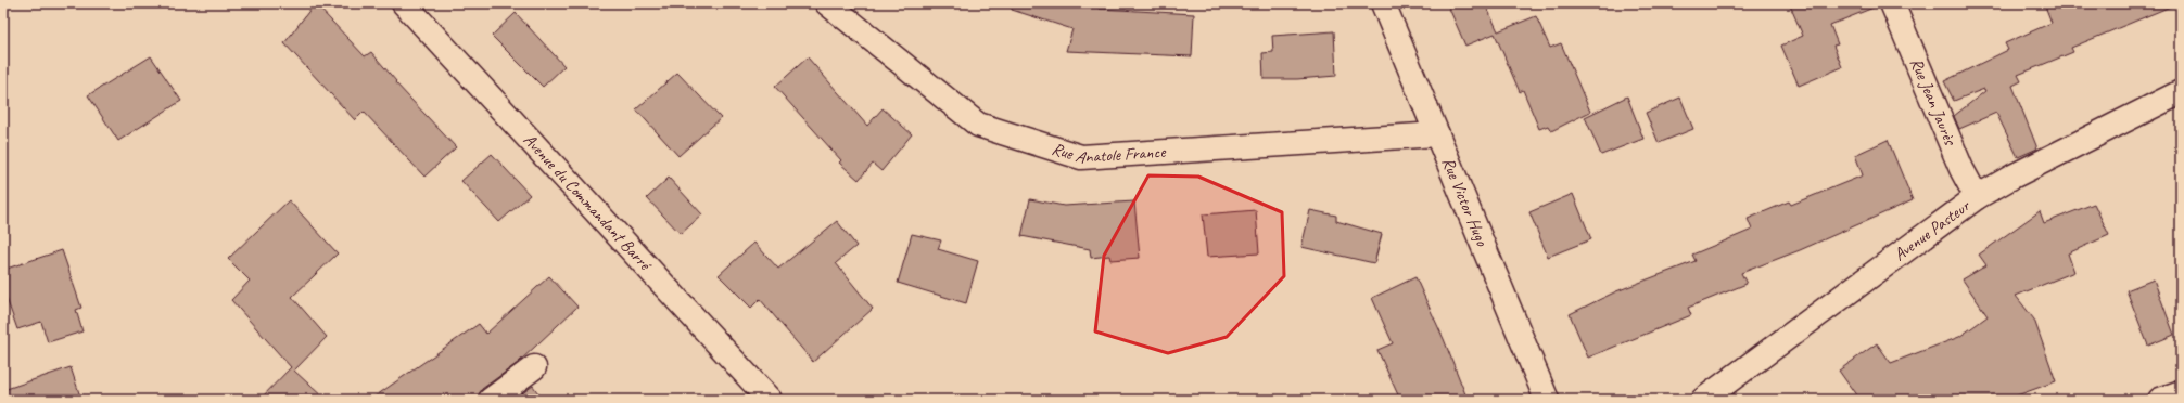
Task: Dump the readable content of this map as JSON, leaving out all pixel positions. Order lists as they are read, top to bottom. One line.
{"streets":{"street":["Rue Jean Jaurès","Rue Anatole France","Avenue du Commandant Barré","Rue Victor Hugo","Avenue Pasteur"]},"crossings":[["Rue Jean Jaurès","Avenue Pasteur"],["Rue Anatole France","Rue Victor Hugo"]]}
